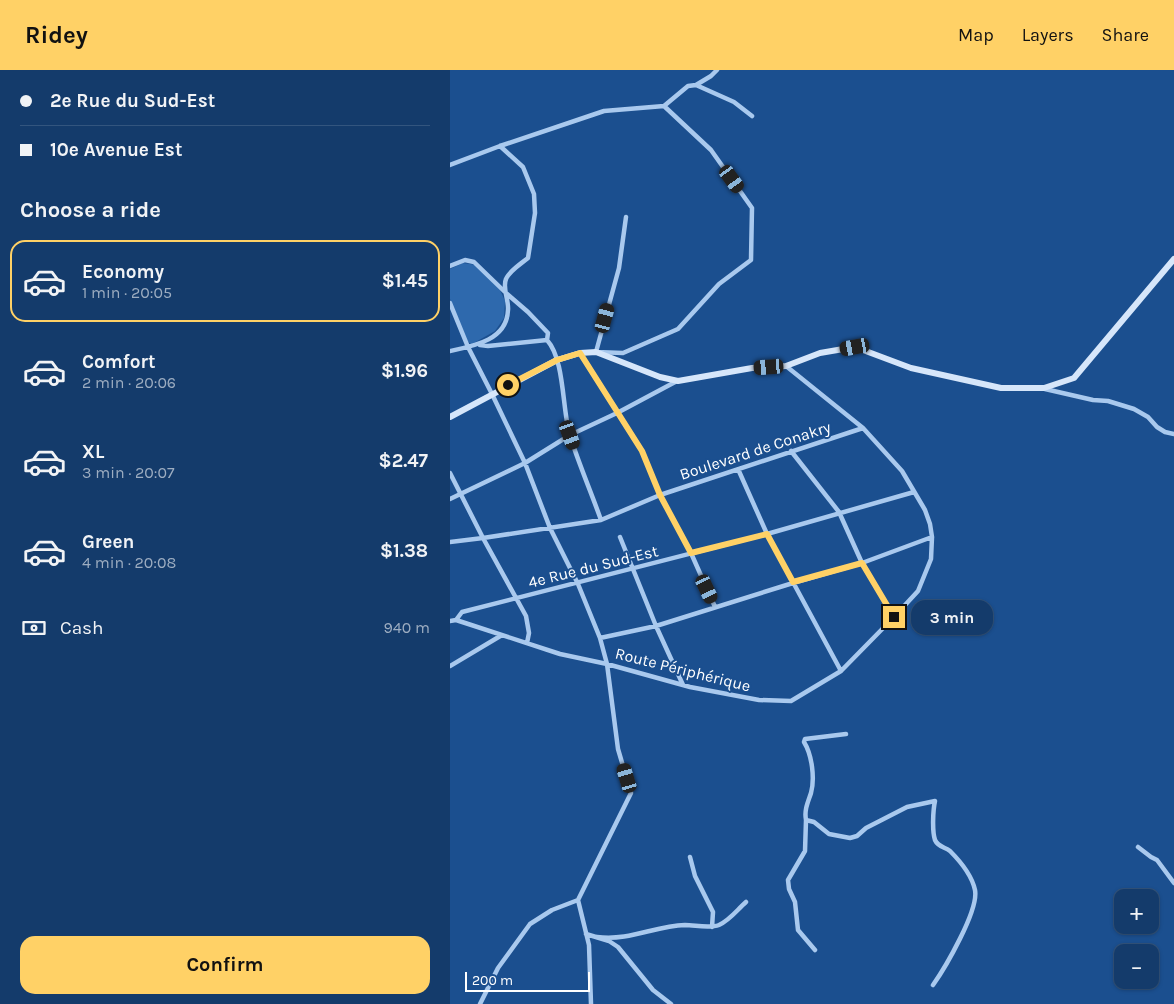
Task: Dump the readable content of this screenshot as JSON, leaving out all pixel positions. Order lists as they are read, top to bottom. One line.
{"streets":{"street":["Boulevard de Conakry","4e Rue du Sud-Est","Route Périphérique"]},"crossings":[["Boulevard de Conakry","Route Périphérique"],["4e Rue du Sud-Est","Route Périphérique"]],"scale_bar":"200 m","page":{"header":"Ridey","nav":["Map","Layers","Share"],"banner":["2e Rue du Sud-Est","10e Avenue Est"],"heading":"Choose a ride","list":[{"name":"Economy","note":"1 min · 20:05","value":"$1.45"},{"name":"Comfort","note":"2 min · 20:06","value":"$1.96"},{"name":"XL","note":"3 min · 20:07","value":"$2.47"},{"name":"Green","note":"4 min · 20:08","value":"$1.38"}],"pay":["Cash","940 m"],"bubble":"3 min","map_buttons":["+","−"],"buttons":"Confirm","scale":"200 m"}}
